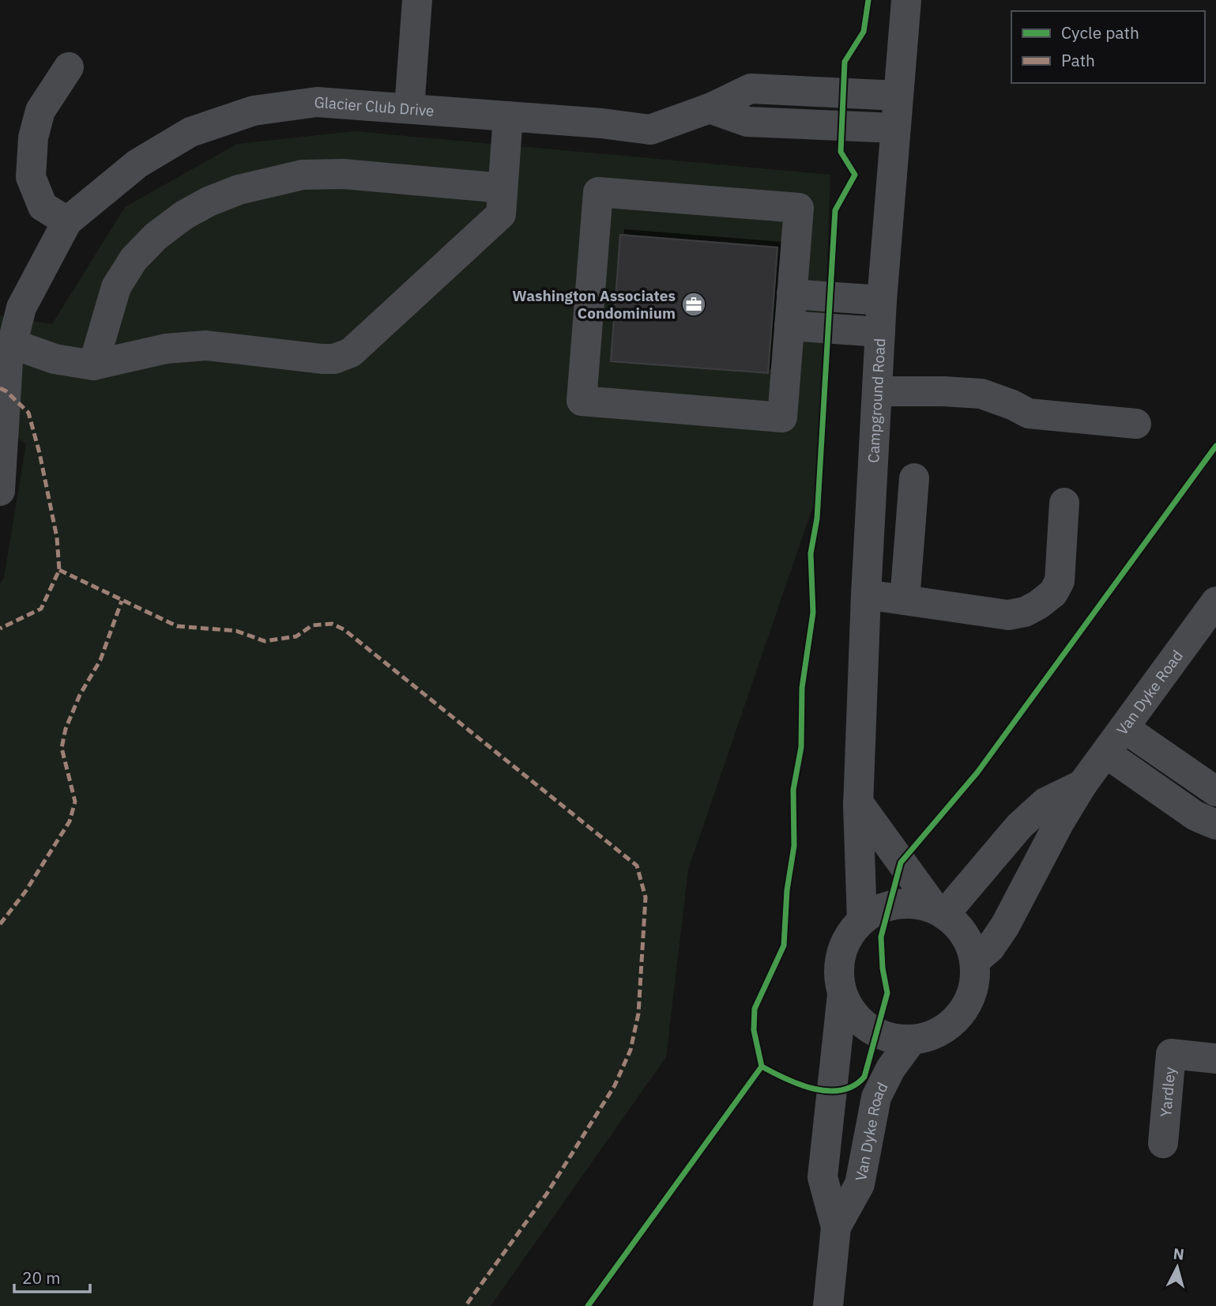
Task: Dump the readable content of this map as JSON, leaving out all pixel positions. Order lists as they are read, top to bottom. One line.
{"streets":{"street":["Glacier Club Drive","Campground Road","Van Dyke Road","Yardley"]},"crossings":[["Glacier Club Drive","Campground Road"],["Campground Road","Van Dyke Road"]],"places":{"office":["Washington Associates Condominium"]},"legend":["Cycle path","Path"],"scale_bar":"20 m","north":"top"}
